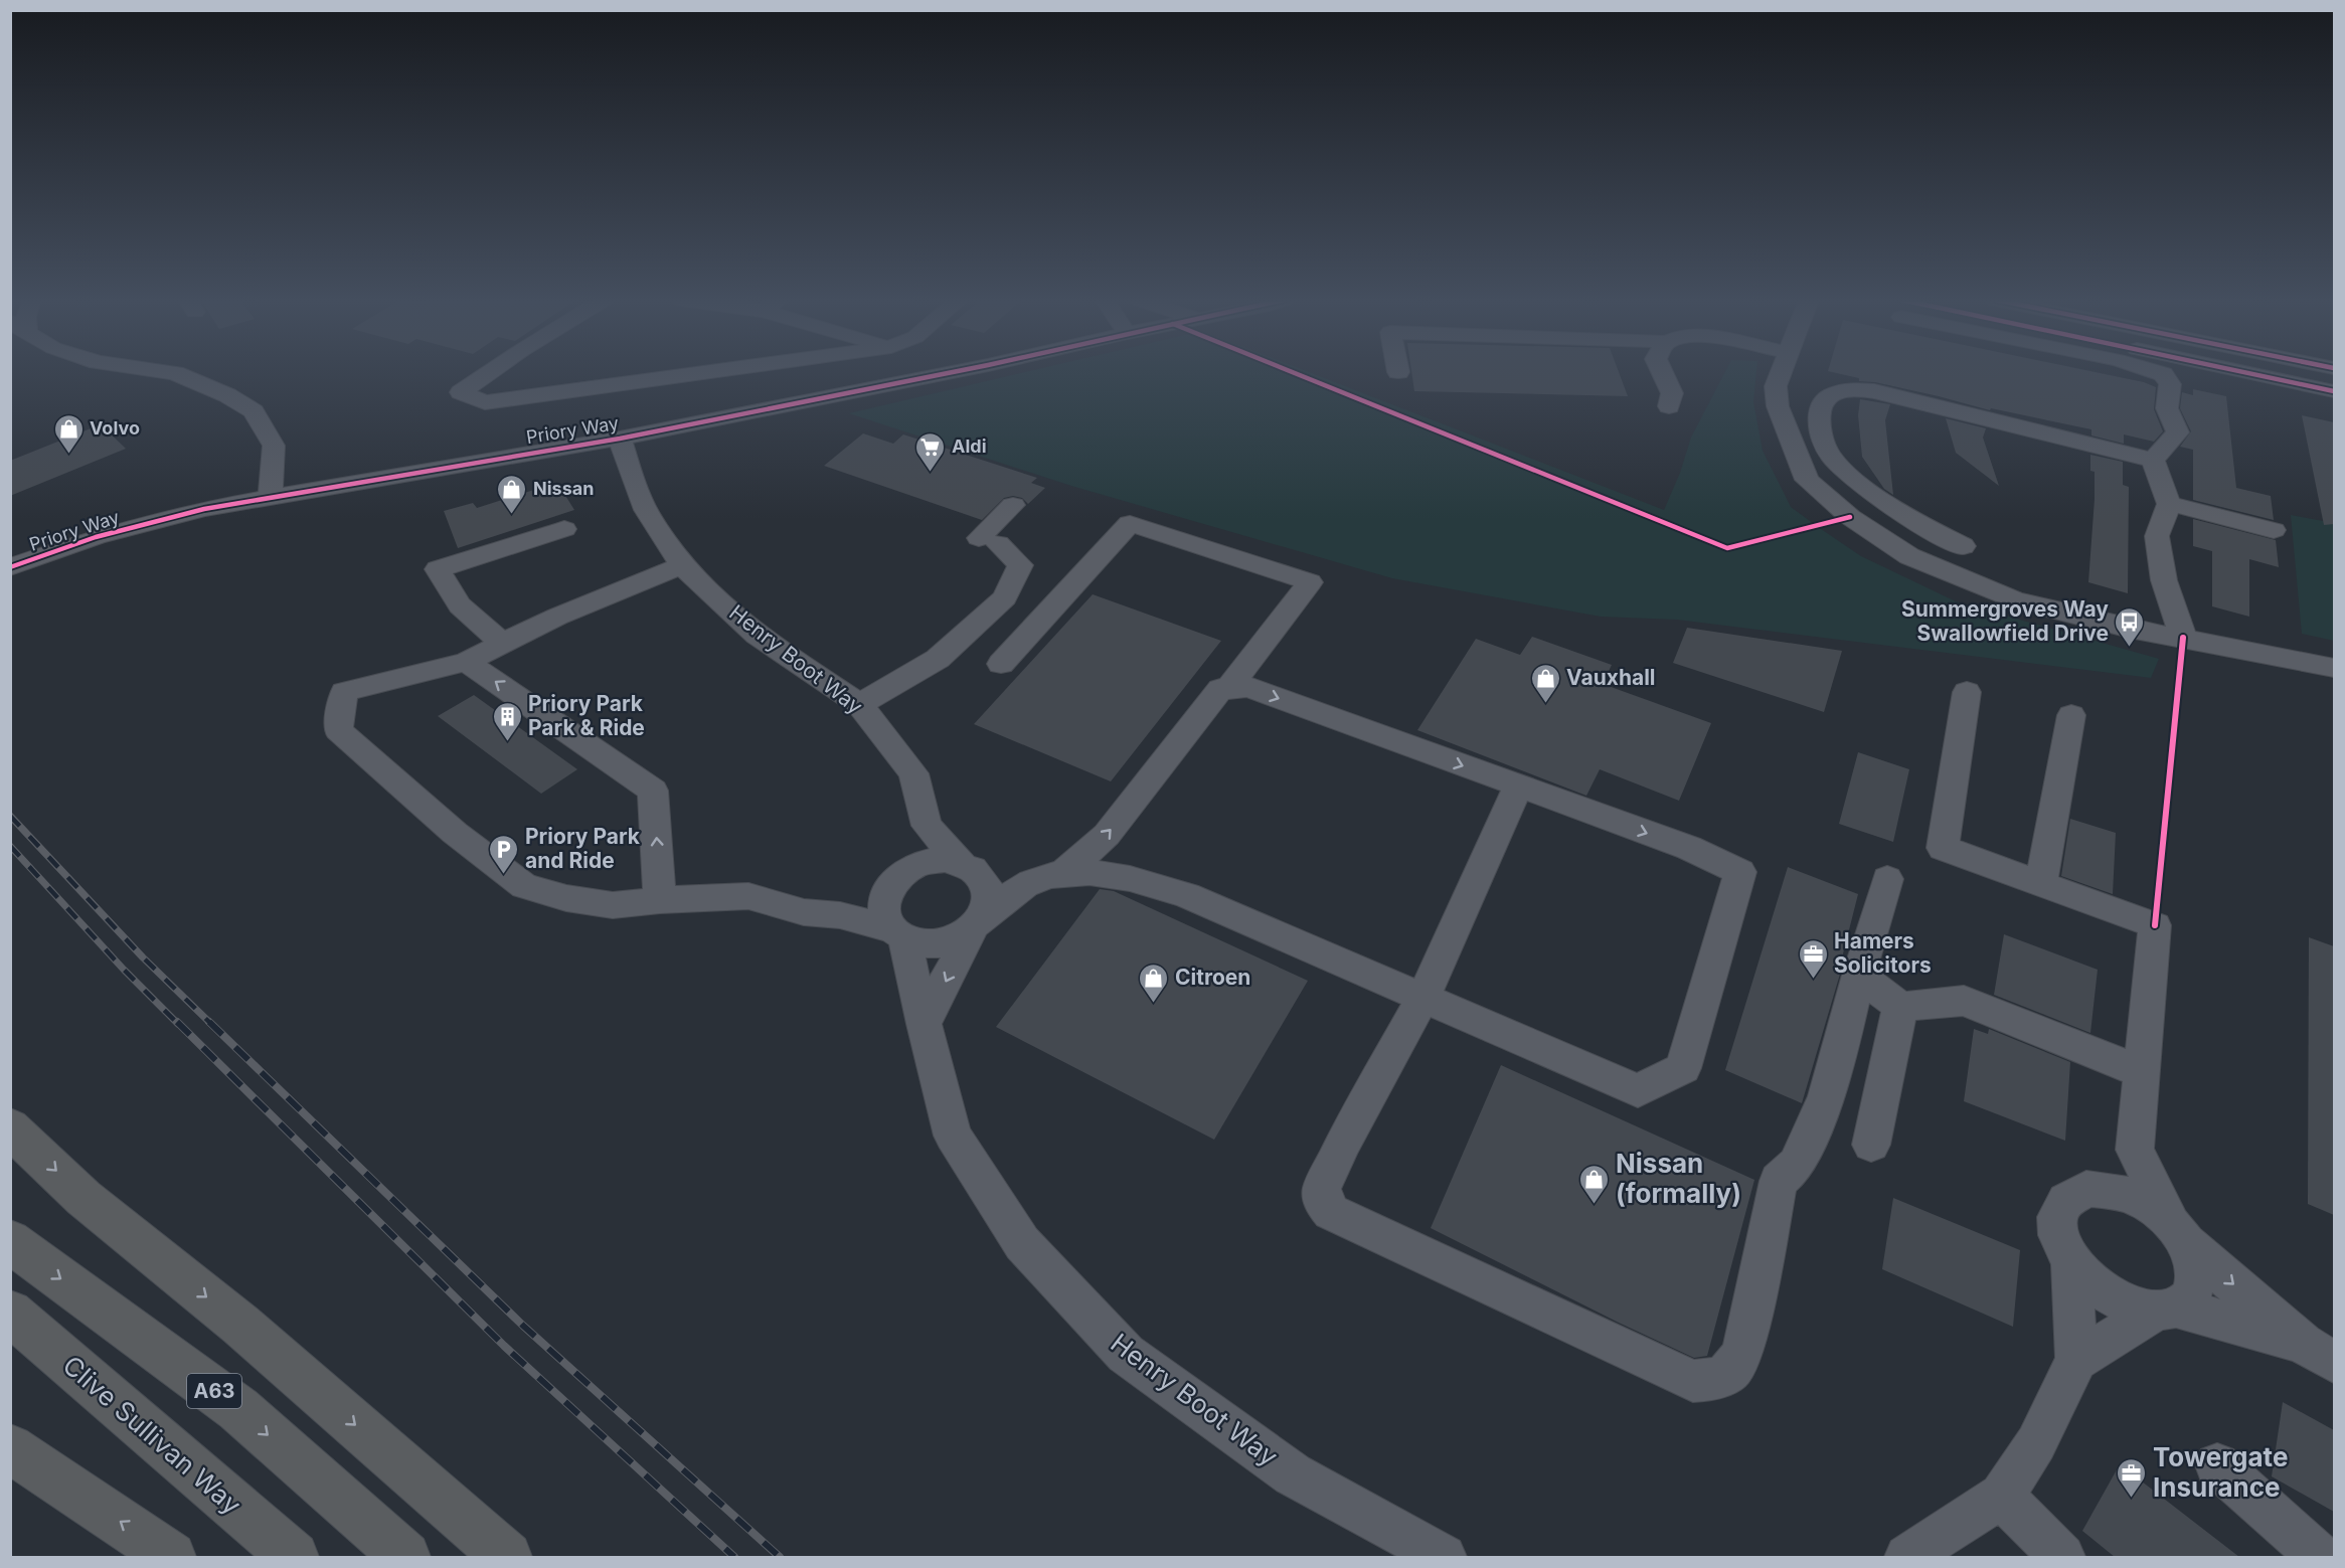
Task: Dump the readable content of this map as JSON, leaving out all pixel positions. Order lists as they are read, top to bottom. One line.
{"streets":{"highway":["A63","Clive Sullivan Way"],"street":["Priory Way","Henry Boot Way"]},"crossings":[["Priory Way","Henry Boot Way"]],"places":{"shop":["Volvo","Nissan","Vauxhall","Citroen","Nissan (formally)"],"supermarket":["Aldi"],"bus stop":["Summergroves Way Swallowfield Drive"],"building":["Priory Park Park & Ride"],"parking":["Priory Park and Ride"],"office":["Hamers Solicitors","Towergate Insurance"]}}
